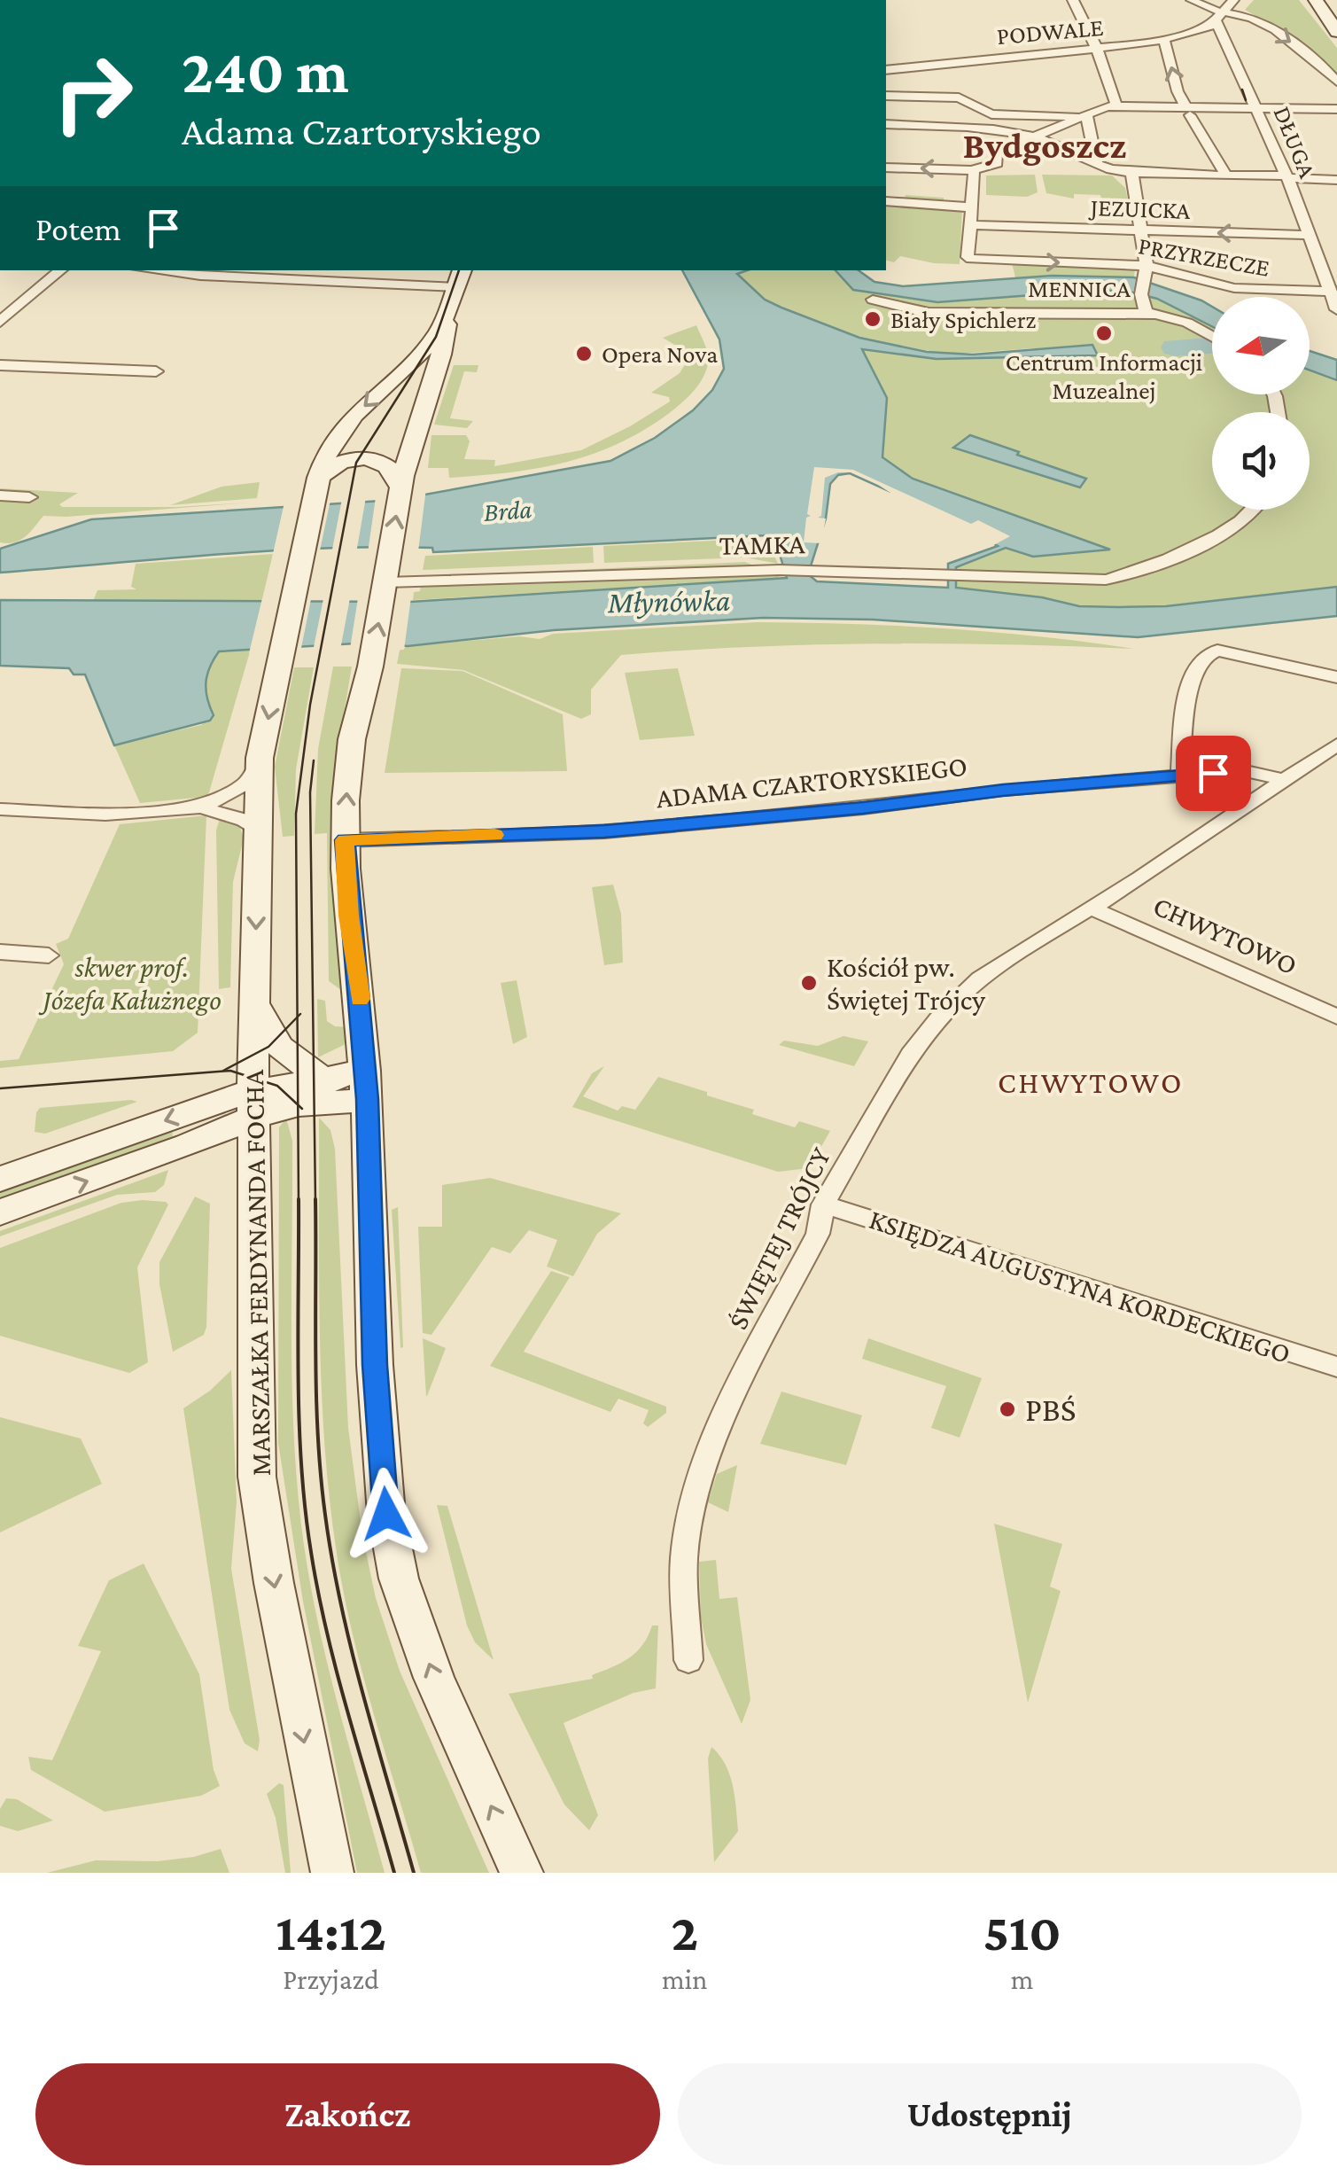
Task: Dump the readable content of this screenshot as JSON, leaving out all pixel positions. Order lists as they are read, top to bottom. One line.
{"streets":{"street":["PODWALE","DŁUGA","JEZUICKA","PRZYRZECZE","MENNICA","TAMKA","ADAMA CZARTORYSKIEGO","CHWYTOWO","ŚWIĘTEJ TRÓJCY","MARSZAŁKA FERDYNANDA FOCHA","KSIĘDZA AUGUSTYNA KORDECKIEGO"]},"crossings":[["PODWALE","DŁUGA"],["DŁUGA","JEZUICKA"],["DŁUGA","PRZYRZECZE"],["JEZUICKA","PRZYRZECZE"],["ADAMA CZARTORYSKIEGO","ŚWIĘTEJ TRÓJCY"],["CHWYTOWO","ŚWIĘTEJ TRÓJCY"],["ŚWIĘTEJ TRÓJCY","KSIĘDZA AUGUSTYNA KORDECKIEGO"]],"districts":["Bydgoszcz","CHWYTOWO"],"water":["Brda","Młynówka"],"parks":["skwer prof. Józefa Kałużnego"],"places":["Biały Spichlerz","Centrum Informacji Muzealnej","Opera Nova","Kościół pw. Świętej Trójcy","PBŚ"],"north":"left","page":{"turn":["240 m","Adama Czartoryskiego"],"then":"Potem","eta":["14:12","Przyjazd","2","min","510","m"],"buttons":["Zakończ","Udostępnij"]}}
